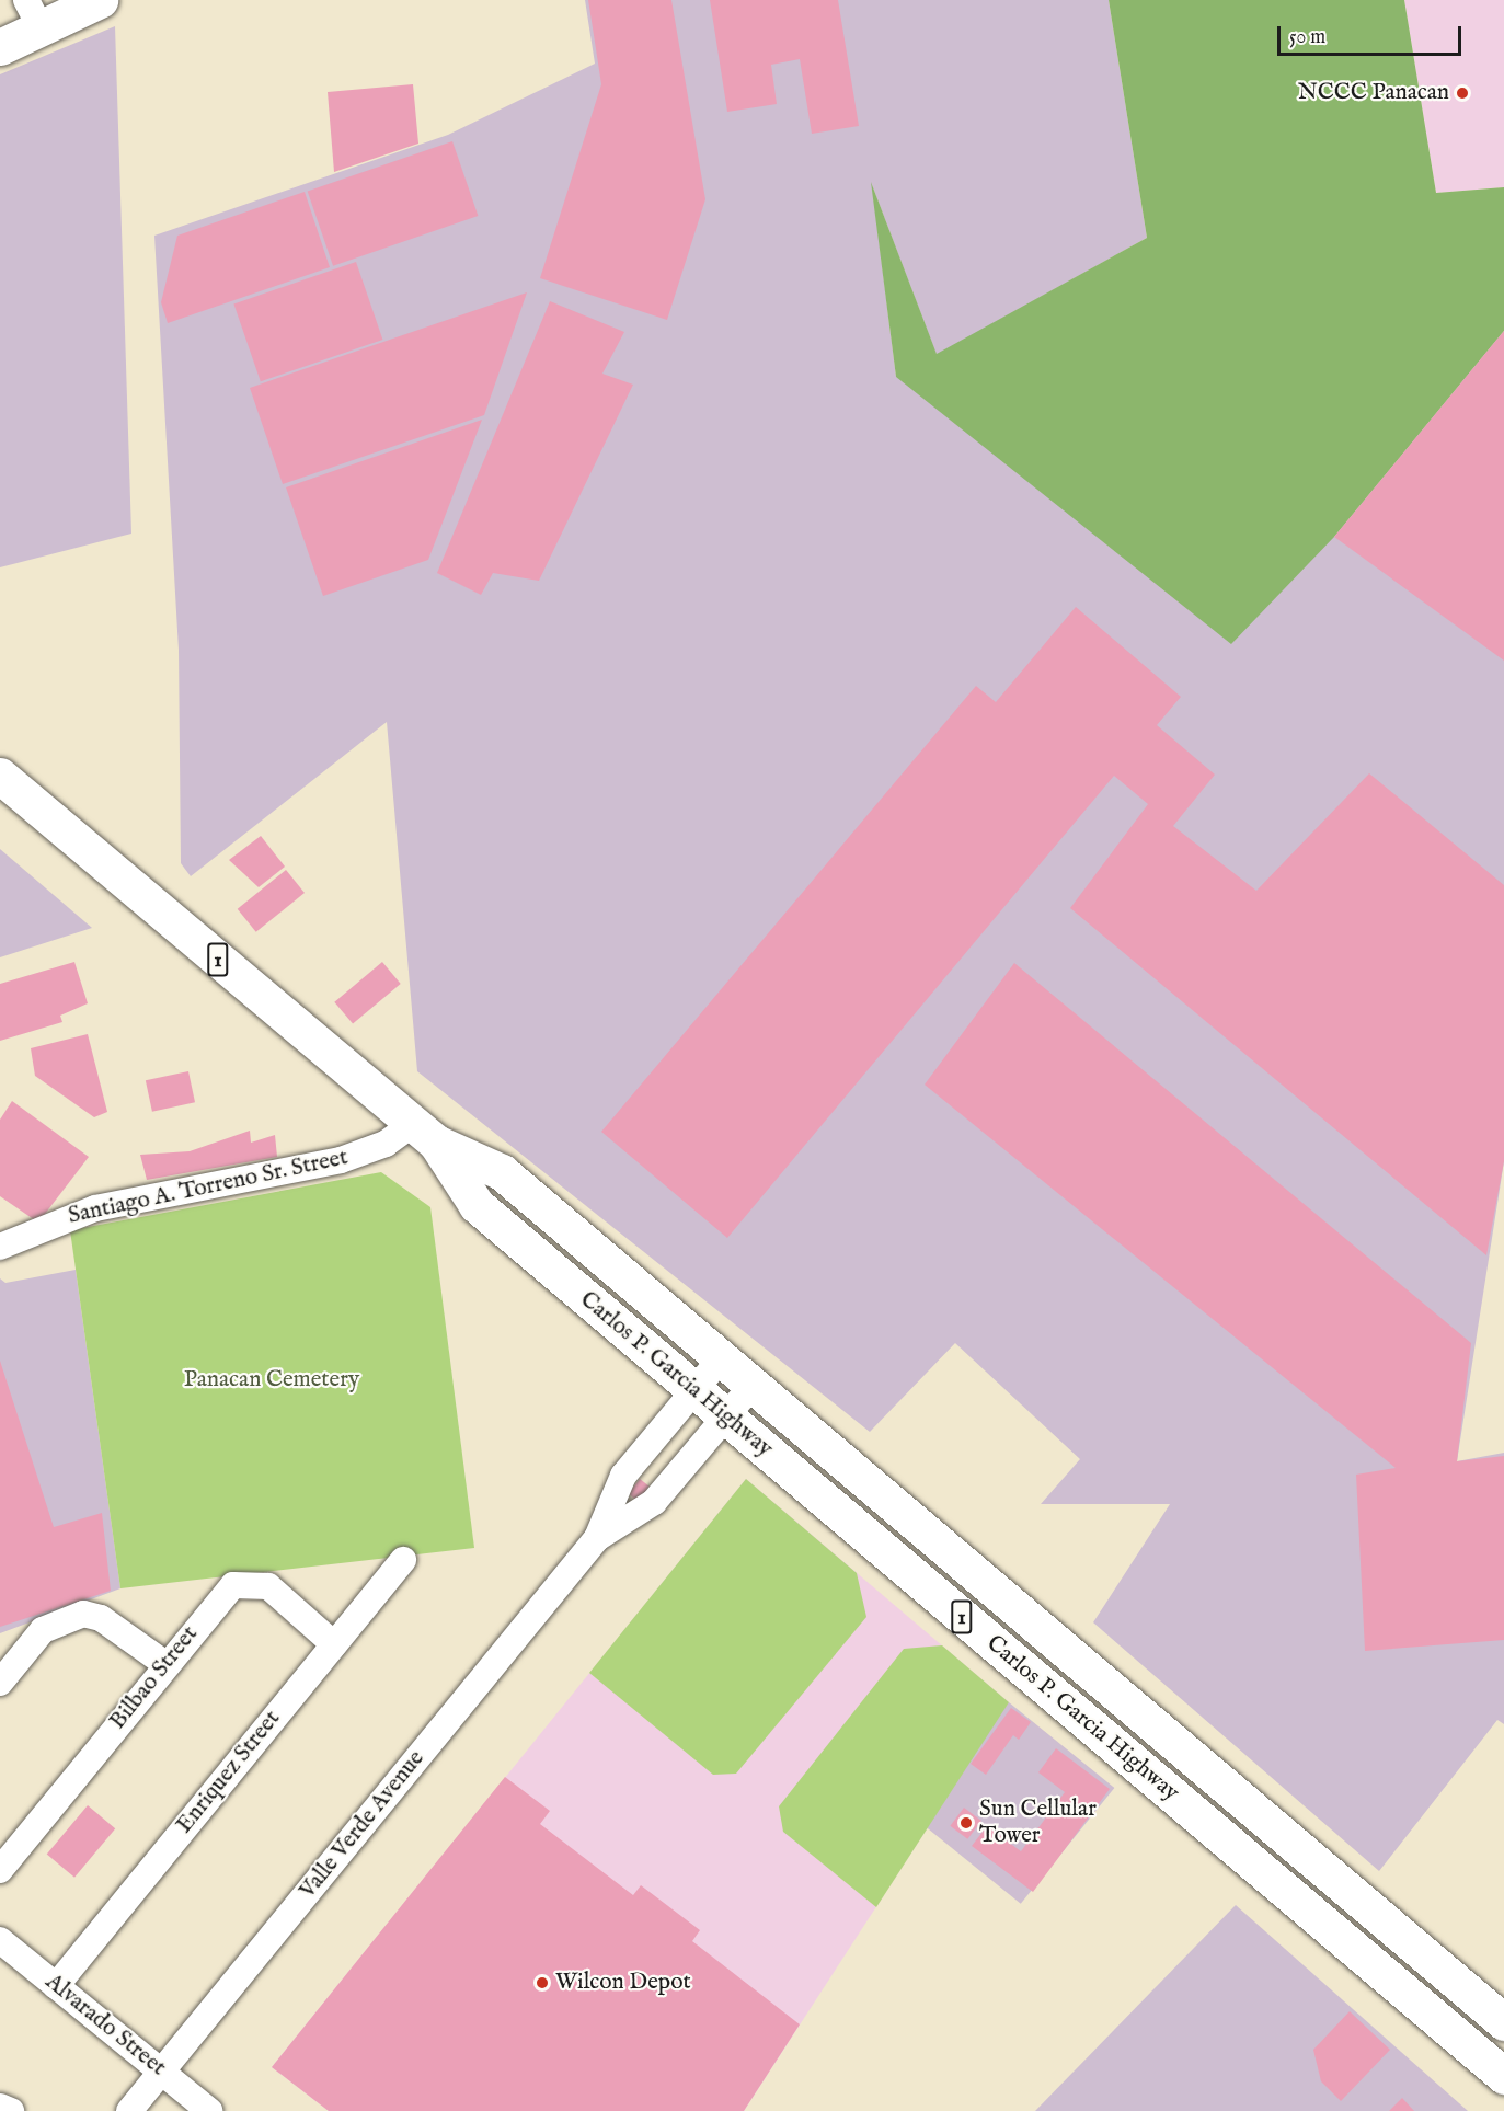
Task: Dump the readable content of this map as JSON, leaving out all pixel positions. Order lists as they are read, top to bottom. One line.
{"streets":{"main road":["1","Carlos P. Garcia Highway"],"street":["Santiago A. Torreno Sr. Street","Bilbao Street","Enriquez Street","Valle Verde Avenue","Alvarado Street"]},"crossings":[["Santiago A. Torreno Sr. Street","Carlos P. Garcia Highway"],["Carlos P. Garcia Highway","Valle Verde Avenue"],["Bilbao Street","Enriquez Street"],["Enriquez Street","Alvarado Street"],["Valle Verde Avenue","Alvarado Street"]],"parks":["Panacan Cemetery"],"places":["NCCC Panacan","Sun Cellular Tower","Wilcon Depot"],"scale_bar":"50 m"}
